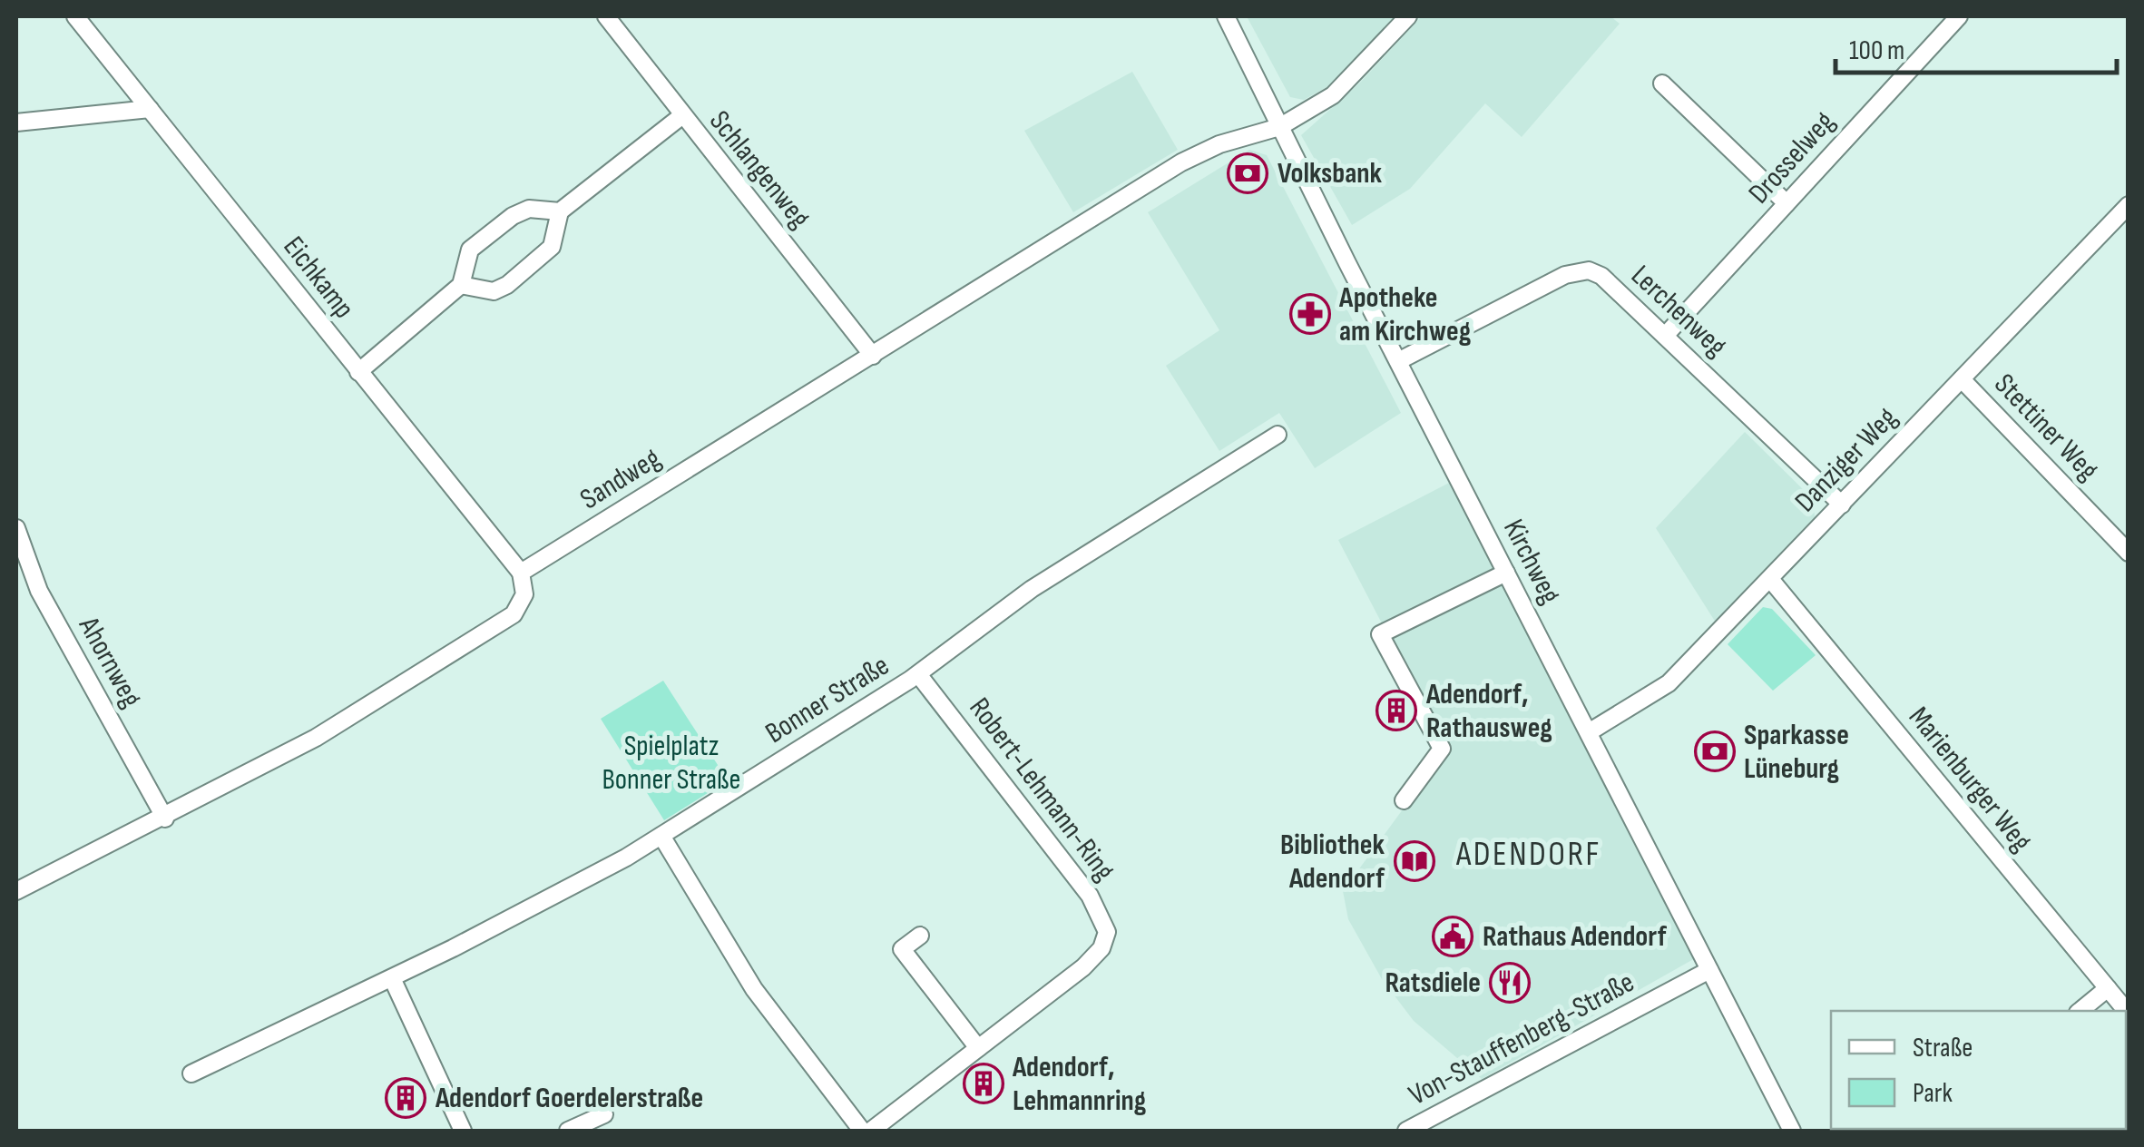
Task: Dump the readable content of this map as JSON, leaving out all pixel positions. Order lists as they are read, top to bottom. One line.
{"streets":{"street":["Drosselweg","Schlangenweg","Eichkamp","Lerchenweg","Stettiner Weg","Danziger Weg","Sandweg","Kirchweg","Ahornweg","Bonner Straße","Marienburger Weg","Robert-Lehmann-Ring","Von-Stauffenberg-Straße"]},"crossings":[["Drosselweg","Lerchenweg"],["Schlangenweg","Sandweg"],["Eichkamp","Sandweg"],["Lerchenweg","Danziger Weg"],["Lerchenweg","Kirchweg"],["Stettiner Weg","Danziger Weg"],["Danziger Weg","Kirchweg"],["Danziger Weg","Marienburger Weg"],["Sandweg","Kirchweg"],["Kirchweg","Von-Stauffenberg-Straße"],["Bonner Straße","Robert-Lehmann-Ring"]],"districts":["ADENDORF"],"parks":["Spielplatz Bonner Straße"],"places":{"bank":["Volksbank","Sparkasse Lüneburg"],"pharmacy":["Apotheke am Kirchweg"],"building":["Adendorf, Rathausweg","Adendorf, Lehmannring","Adendorf Goerdelerstraße"],"library":["Bibliothek Adendorf"],"public building":["Rathaus Adendorf"],"restaurant":["Ratsdiele"]},"legend":["Straße","Park"],"scale_bar":"100 m"}
